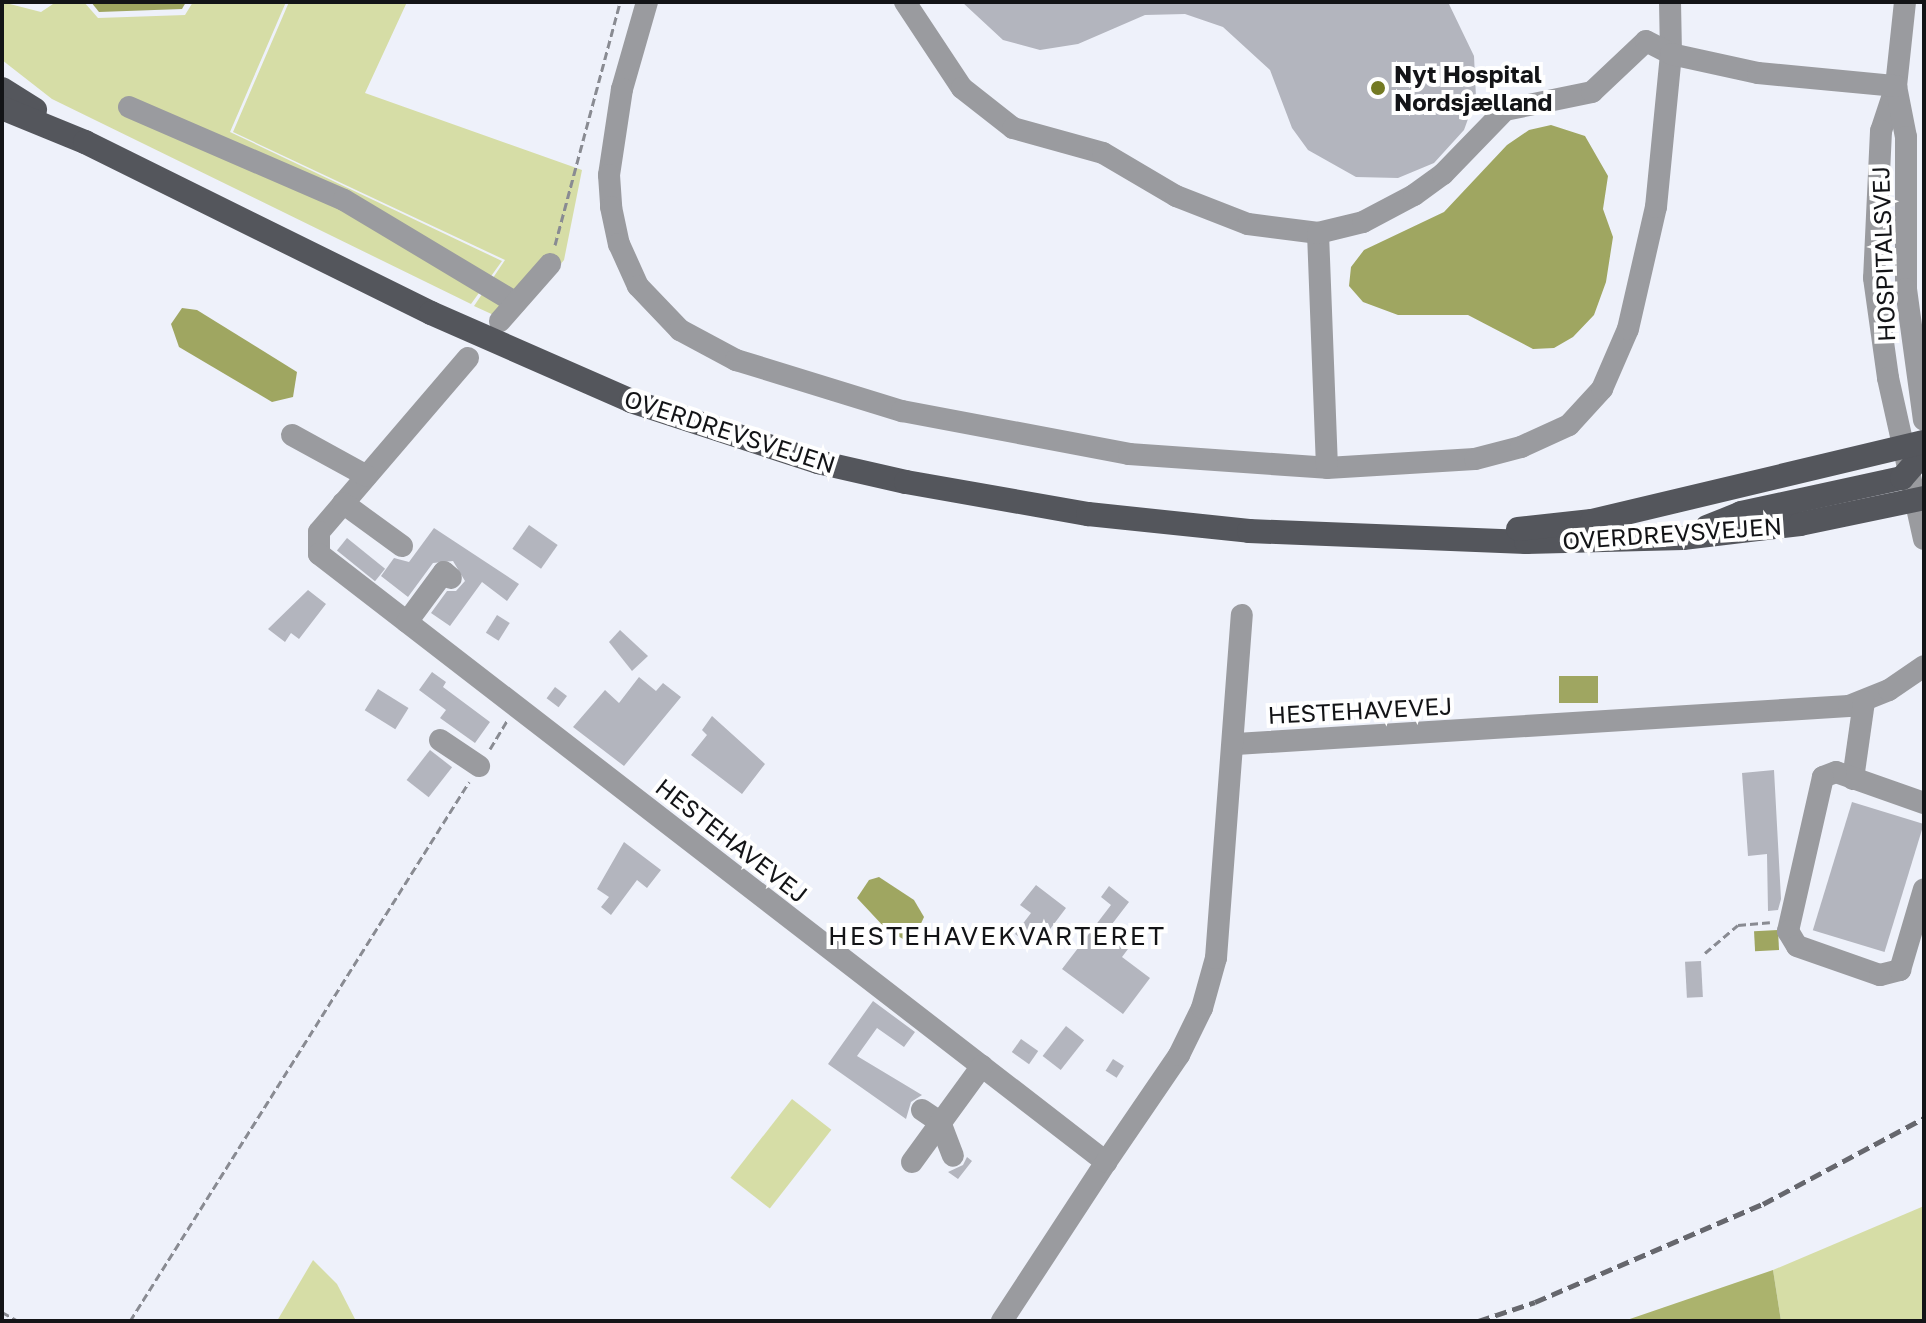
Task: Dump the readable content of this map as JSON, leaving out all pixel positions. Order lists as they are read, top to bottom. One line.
{"streets":{"main road":["OVERDREVSVEJEN"],"street":["HOSPITALSVEJ","HESTEHAVEVEJ"]},"crossings":[["HOSPITALSVEJ","OVERDREVSVEJEN"]],"districts":["HESTEHAVEKVARTERET"],"places":["Nyt Hospital Nordsjælland"]}
